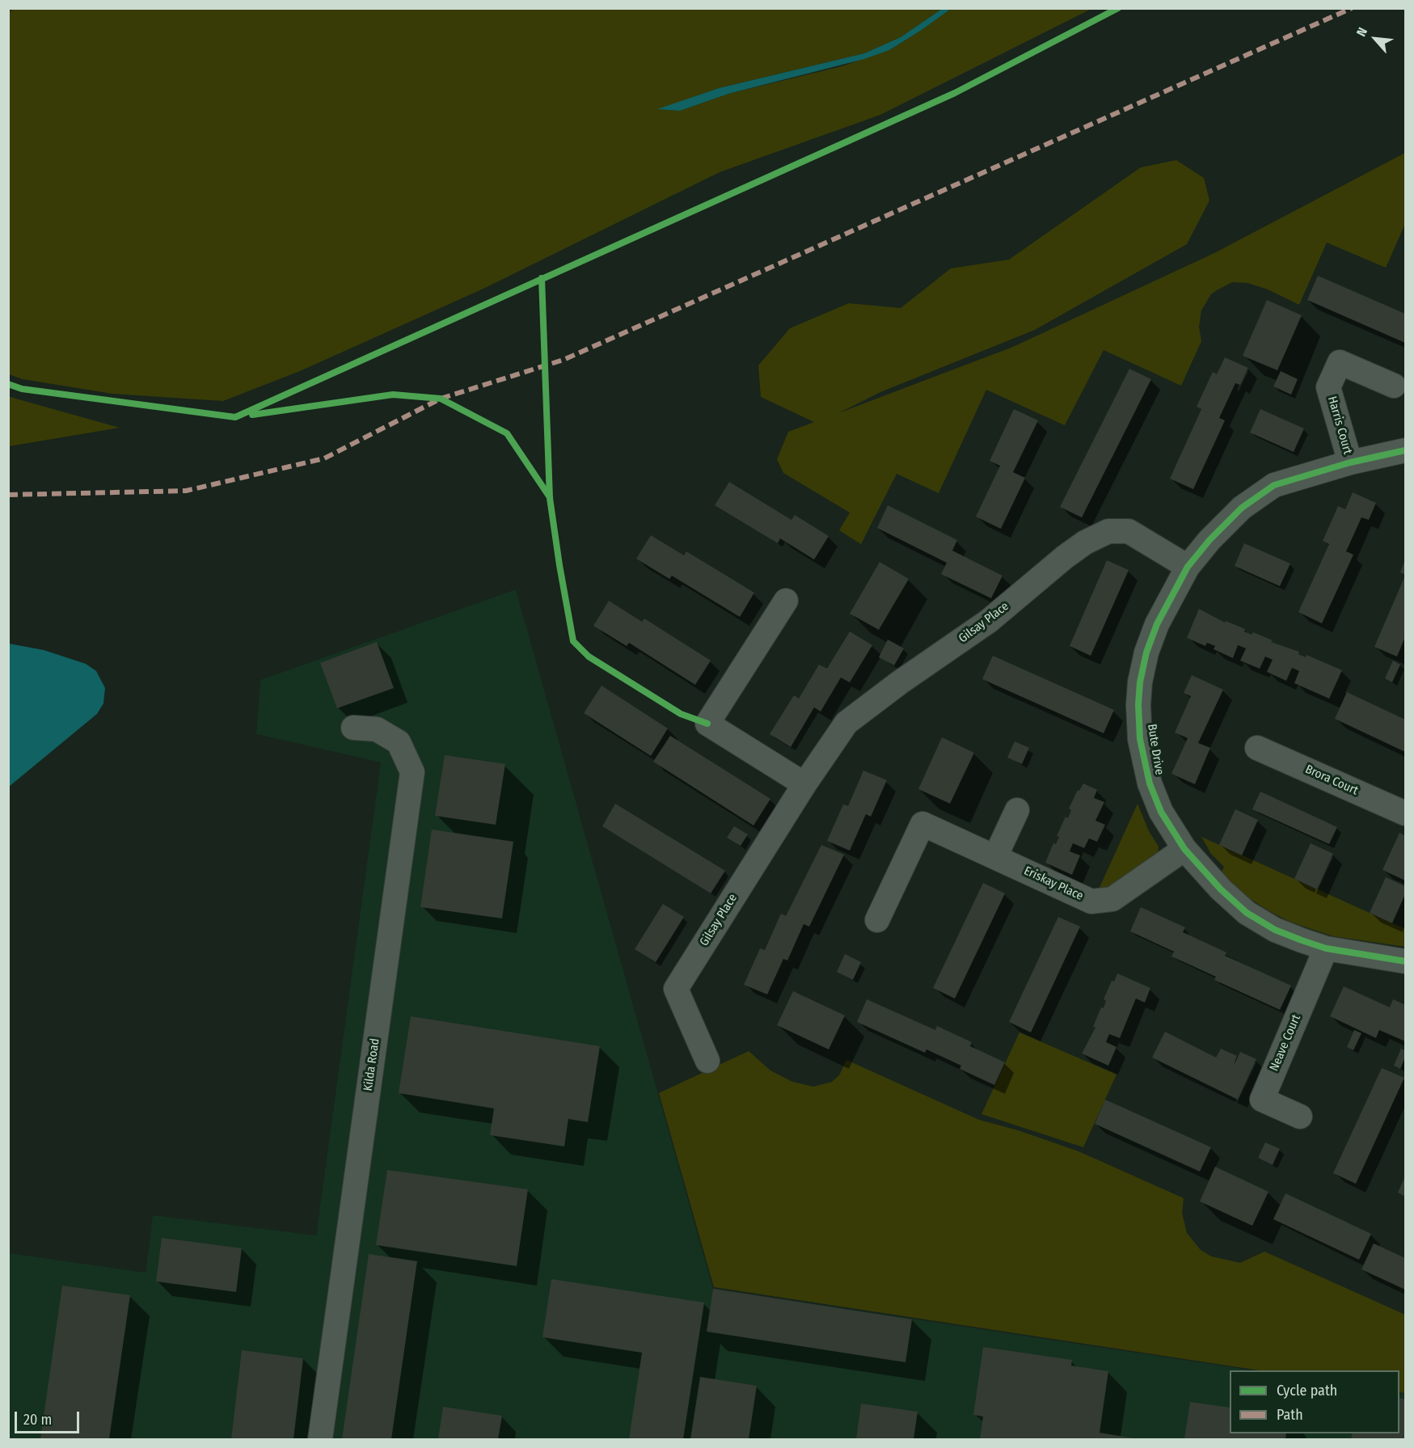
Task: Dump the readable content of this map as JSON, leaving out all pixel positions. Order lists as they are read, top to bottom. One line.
{"streets":{"street":["Harris Court","Gilsay Place","Bute Drive","Brora Court","Eriskay Place","Neave Court","Kilda Road"]},"crossings":[["Harris Court","Bute Drive"],["Gilsay Place","Bute Drive"],["Bute Drive","Eriskay Place"],["Bute Drive","Neave Court"]],"legend":["Cycle path","Path"],"scale_bar":"20 m","north":"top left"}
